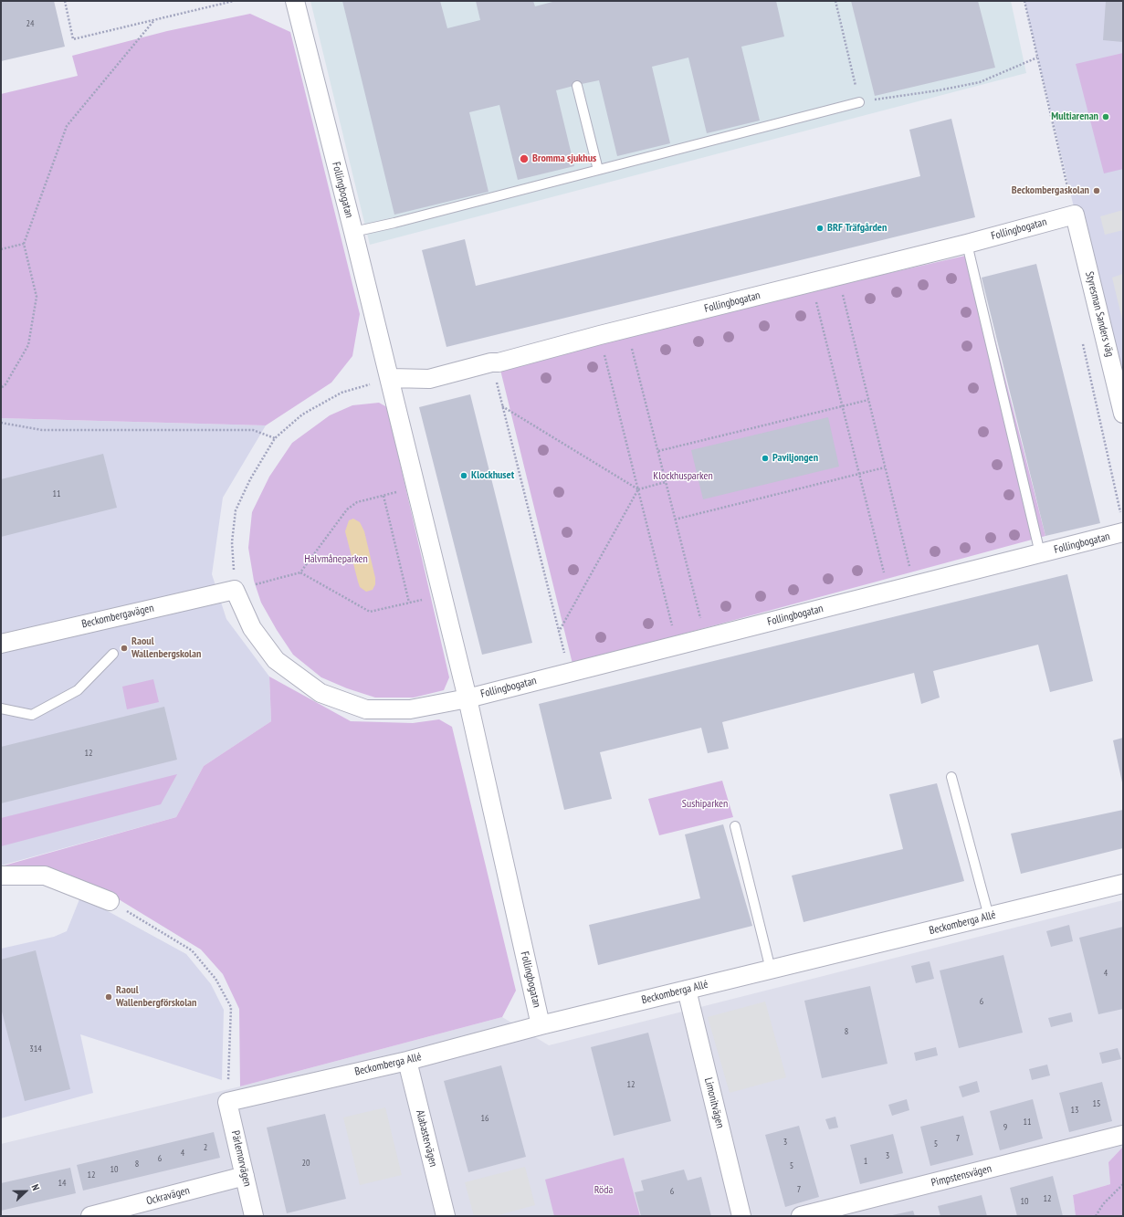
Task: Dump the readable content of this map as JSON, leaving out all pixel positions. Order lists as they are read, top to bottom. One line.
{"streets":{"street":["Follingbogatan","Styresman Sanders väg","Beckombergavägen","Beckomberga Allé","Limonitvägen","Alabastervägen","Pärlemorvägen","Pimpstensvägen","Ockravägen"]},"crossings":[["Follingbogatan","Styresman Sanders väg"],["Follingbogatan","Beckomberga Allé"],["Beckomberga Allé","Limonitvägen"],["Beckomberga Allé","Alabastervägen"],["Beckomberga Allé","Pärlemorvägen"],["Pärlemorvägen","Ockravägen"]],"parks":["Klockhusparken","Halvmåneparken","Sushiparken","Röda"],"places":["Multiarenan","Bromma sjukhus","Beckombergaskolan","BRF Träfgården","Paviljongen","Klockhuset","Raoul Wallenbergskolan","Raoul Wallenbergförskolan"],"house_numbers":["24","11","12","4","6","8","314","12","15","13","16","11","9","7","3","5","2","4","3","6","1","20","8","5","10","12","14","7","6","12","10"],"north":"right"}
